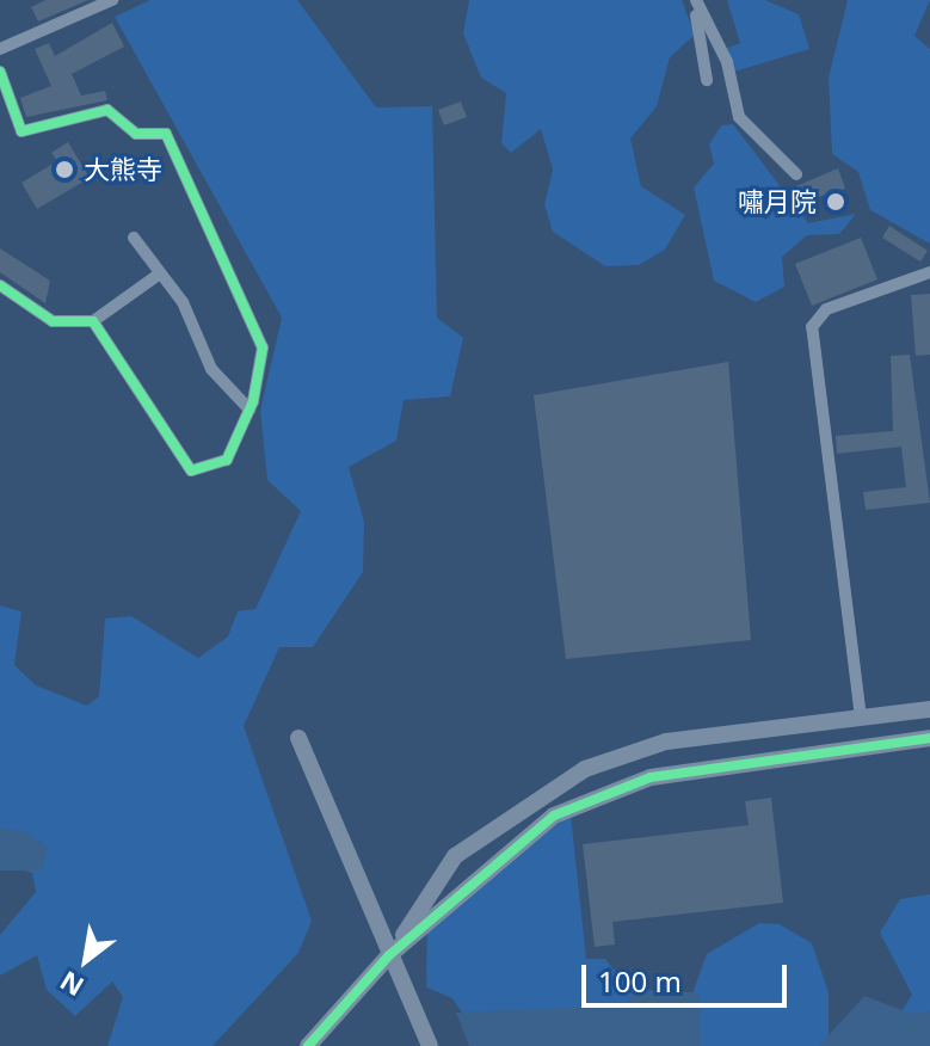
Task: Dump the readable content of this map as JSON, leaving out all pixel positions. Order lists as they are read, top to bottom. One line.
{"places":["大熊寺","嘯月院"],"scale_bar":"100 m","north":"bottom left"}
